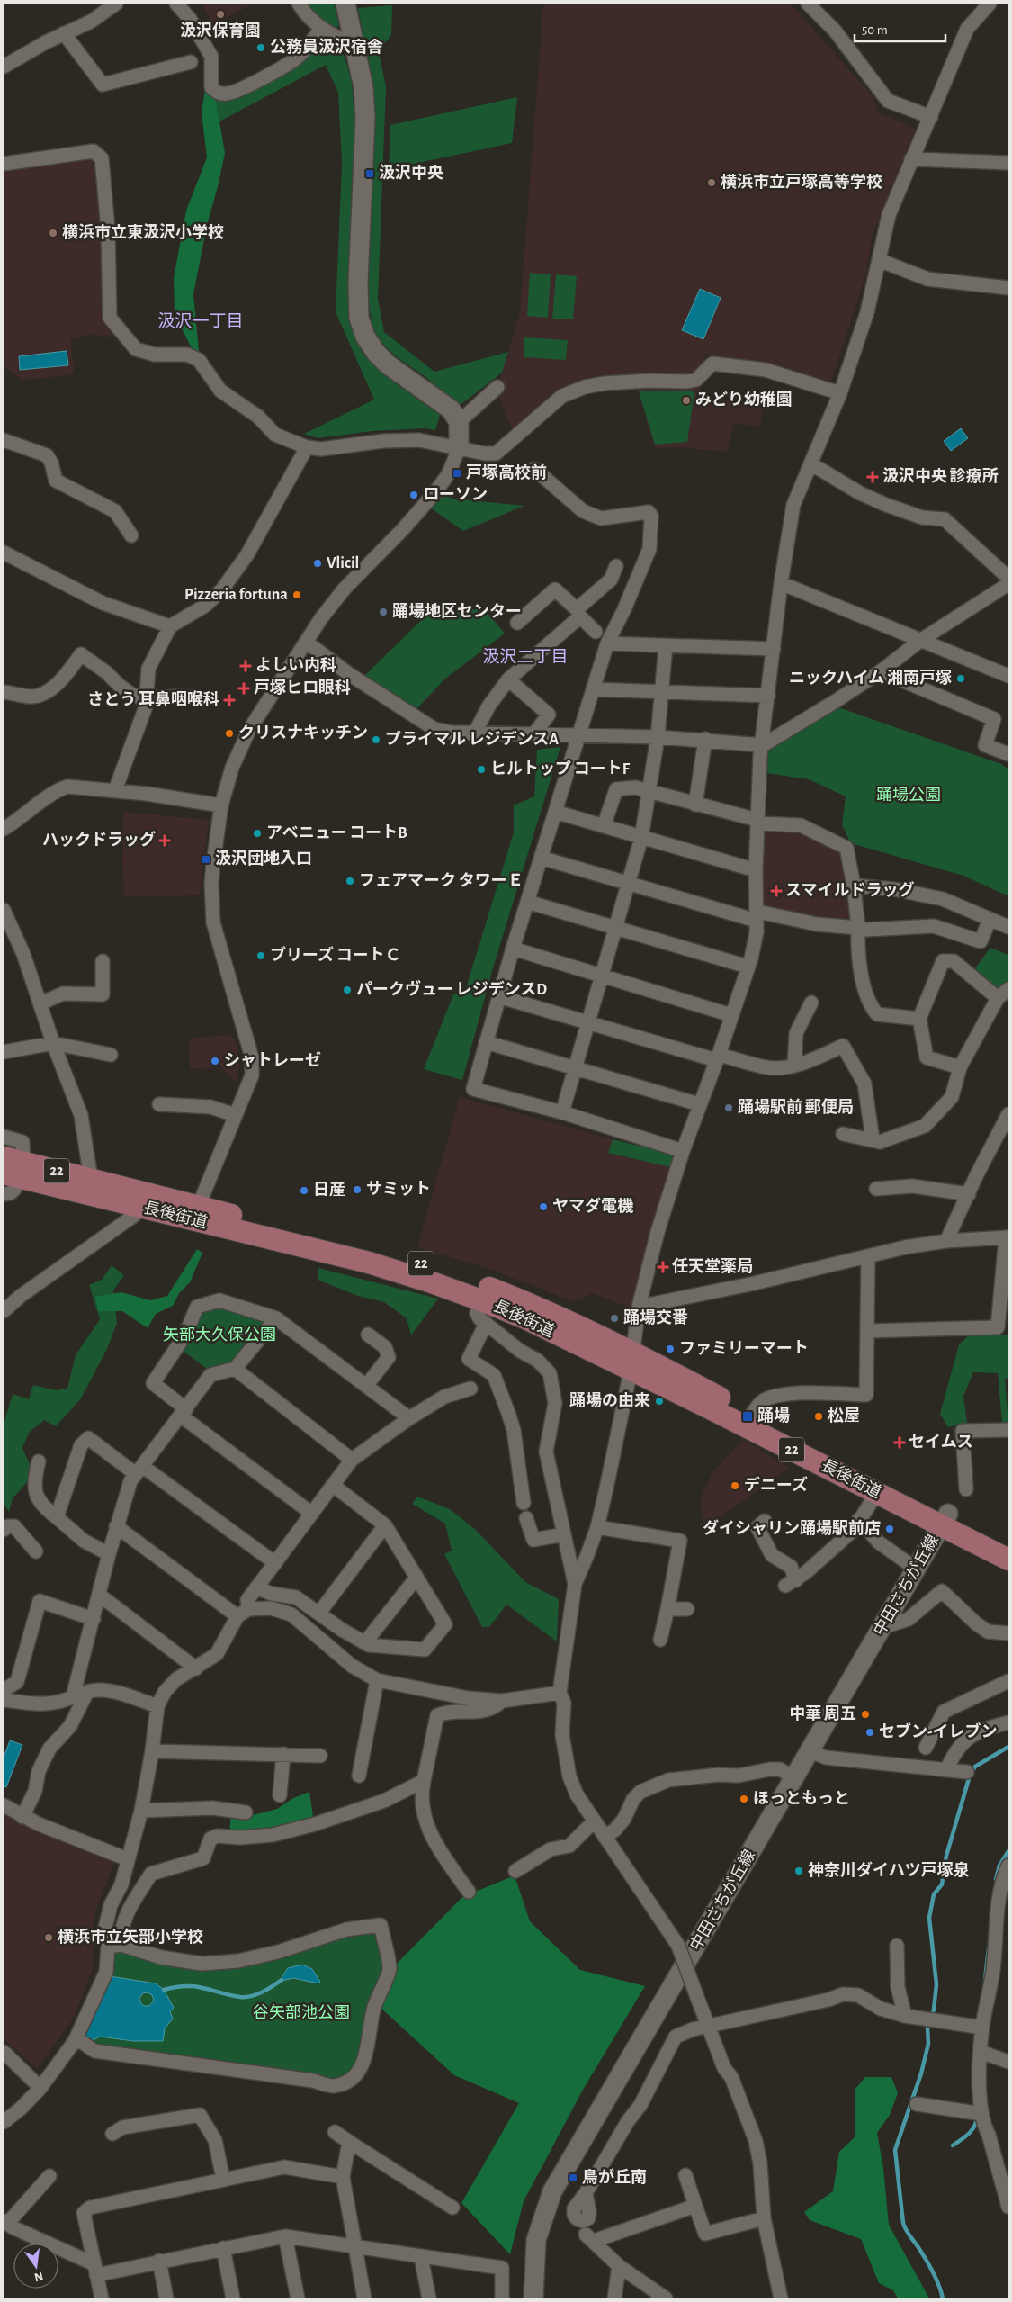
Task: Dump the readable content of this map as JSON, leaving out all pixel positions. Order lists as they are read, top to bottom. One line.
{"streets":{"main road":["22","長後街道"],"street":["中田さちが丘線"]},"crossings":[["22","長後街道"],["22","中田さちが丘線"],["長後街道","中田さちが丘線"]],"districts":["汲沢一丁目","汲沢二丁目"],"parks":["踊場公園","矢部大久保公園","谷矢部池公園"],"places":{"other":["汲沢保育園","公務員汲沢宿舎","横浜市立戸塚高等学校","横浜市立東汲沢小学校","みどり幼稚園","ローソン","Vlicil","Pizzeria fortuna","踊場地区センター","ニックハイム 湘南戸塚","クリスナキッチン","プライマル レジデンスA","ヒルトップ コートF","アベニュー コートB","フェアマーク タワーＥ","ブリーズ コートＣ","パークヴュー レジデンスD","シャトレーゼ","踊場駅前 郵便局","サミット","日産","ヤマダ電機","踊場交番","ファミリーマート","踊場の由来","松屋","デニーズ","ダイシャリン踊場駅前店","中華 周五","セブン-イレブン","ほっともっと","神奈川ダイハツ戸塚泉","横浜市立矢部小学校"],"transit":["汲沢中央","戸塚高校前","汲沢団地入口","踊場","鳥が丘南"],"health":["汲沢中央 診療所","よしい内科","戸塚ヒロ眼科","さとう 耳鼻咽喉科","ハックドラッグ","スマイルドラッグ","任天堂薬局","セイムス"]},"scale_bar":"50 m","north":"bottom"}
